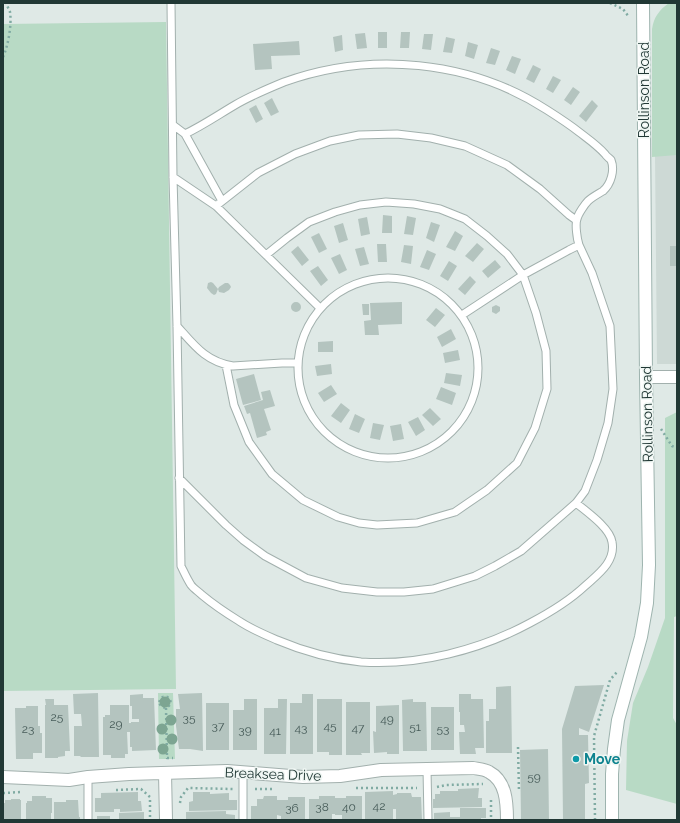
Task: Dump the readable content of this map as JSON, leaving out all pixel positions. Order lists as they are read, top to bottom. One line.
{"streets":{"street":["Rollinson Road","Breaksea Drive"]},"places":["Move"],"house_numbers":["25","35","49","29","37","45","51","43","47","23","53","39","41","59","42","38","40","36"]}
